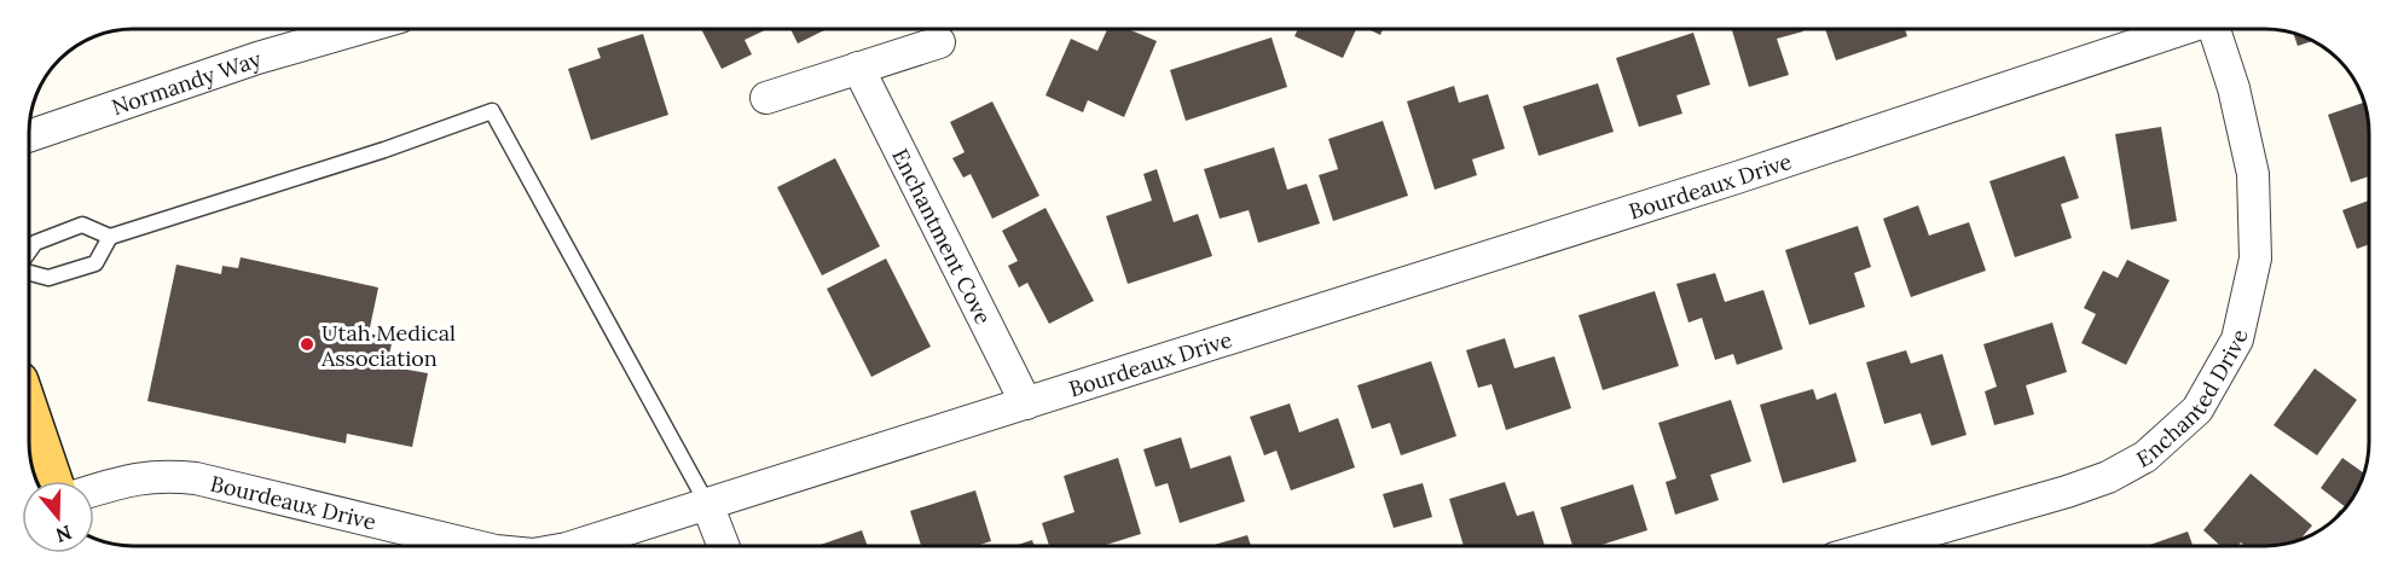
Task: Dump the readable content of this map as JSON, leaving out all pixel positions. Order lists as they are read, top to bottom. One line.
{"streets":{"street":["Normandy Way","Bourdeaux Drive","Enchantment Cove","Enchanted Drive"]},"crossings":[["Bourdeaux Drive","Enchantment Cove"]],"places":["Utah Medical Association"],"north":"bottom"}
